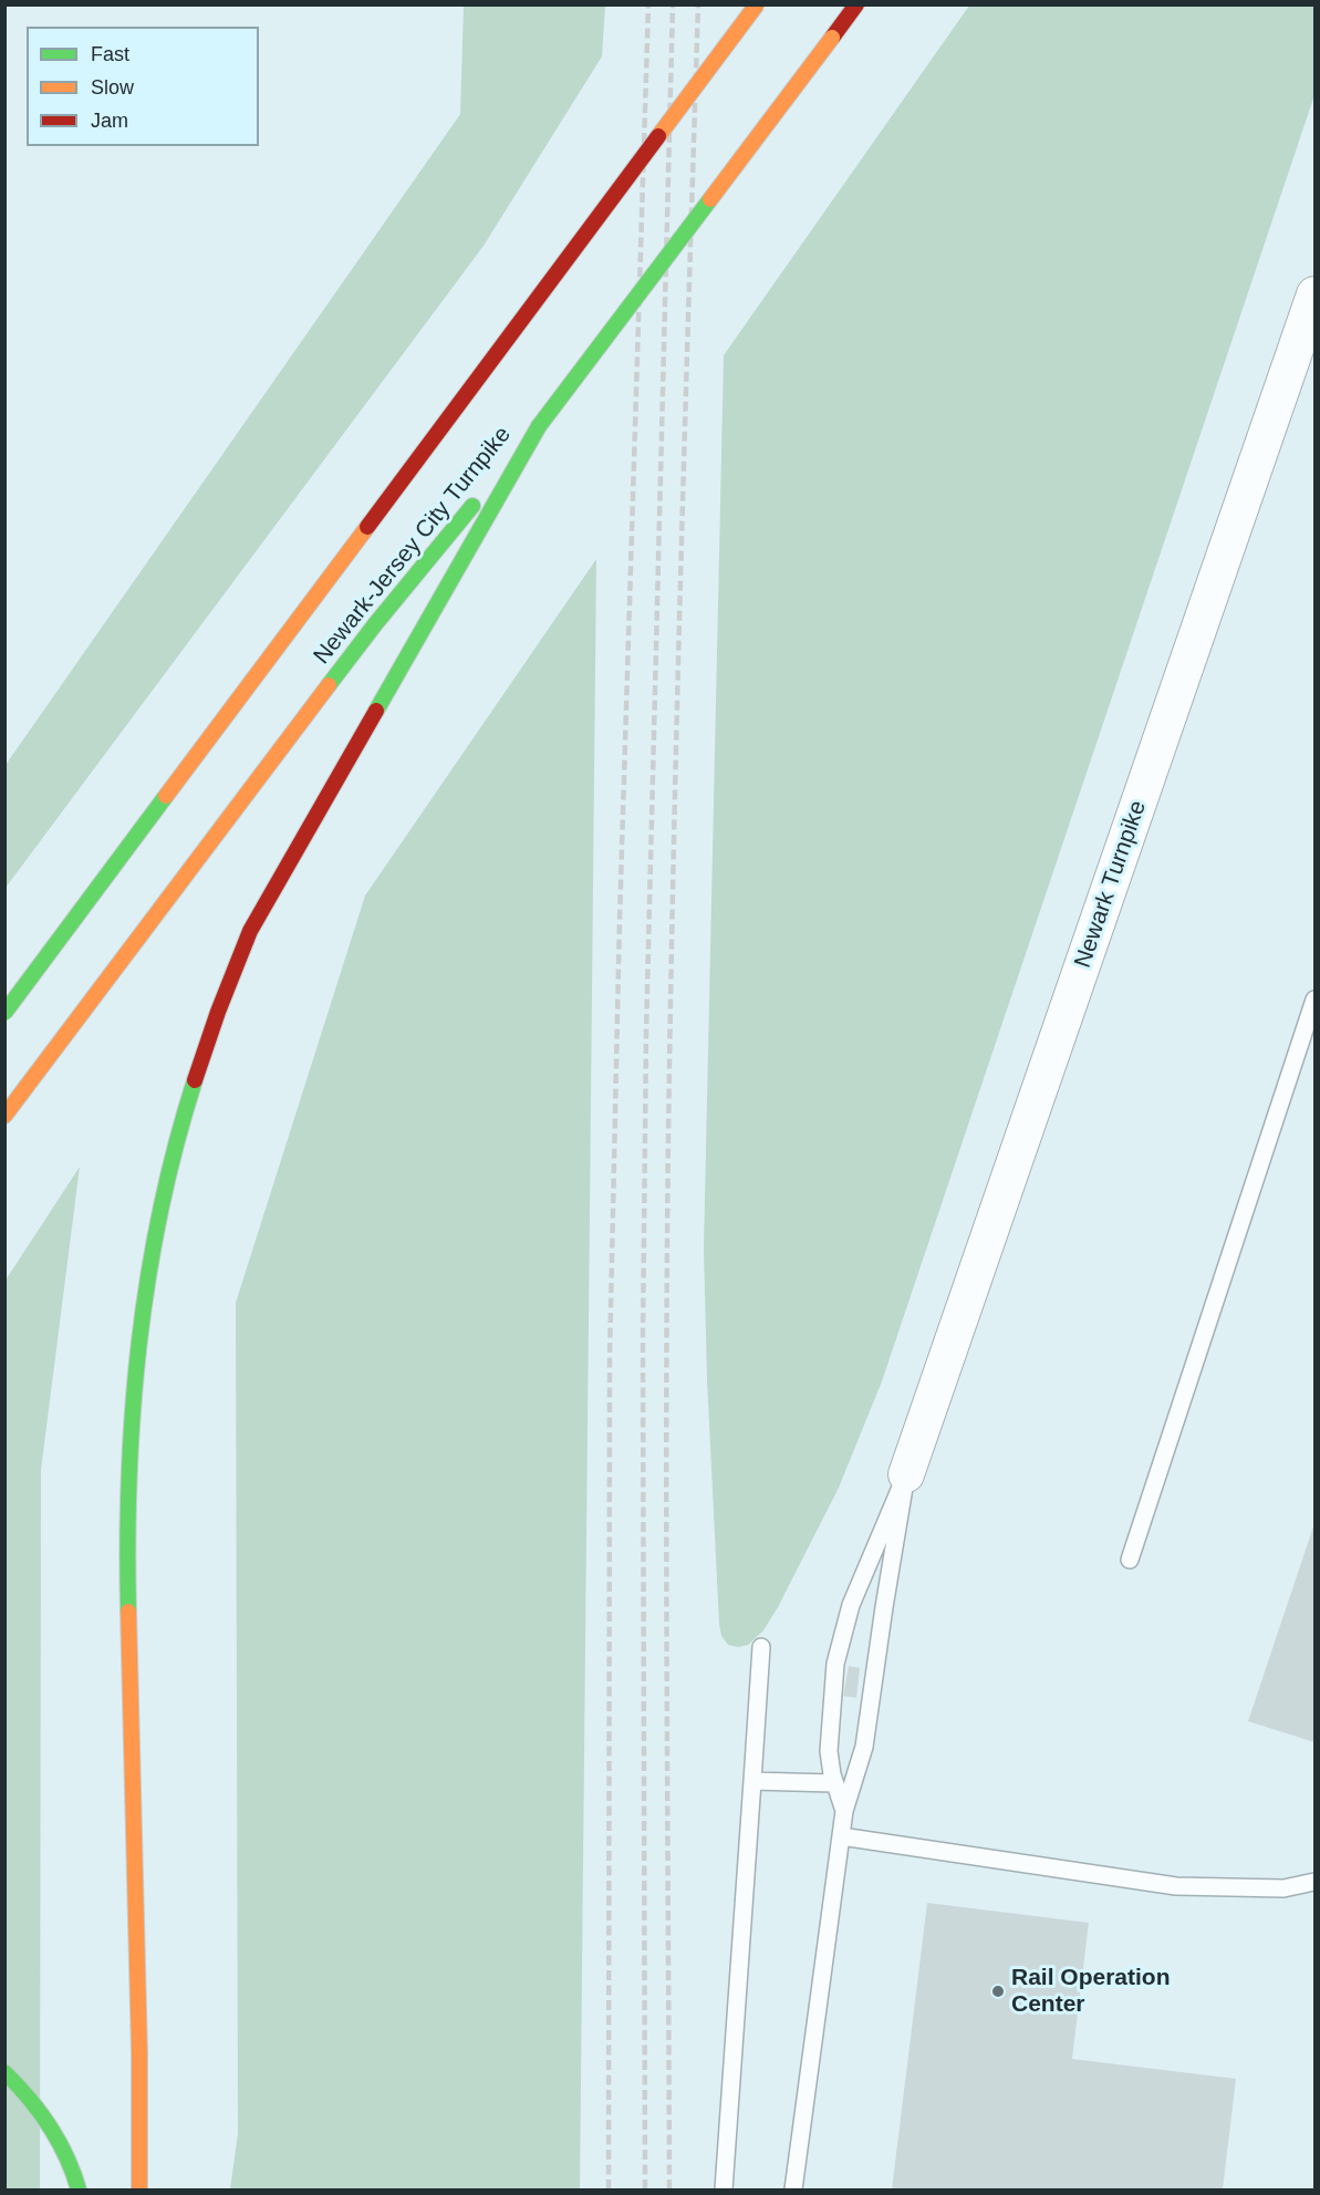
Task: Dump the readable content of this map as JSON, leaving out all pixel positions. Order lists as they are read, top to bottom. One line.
{"streets":{"highway":["Newark-Jersey City Turnpike"],"street":["Newark Turnpike"]},"places":["Rail Operation Center"],"legend":["Fast","Slow","Jam"]}
